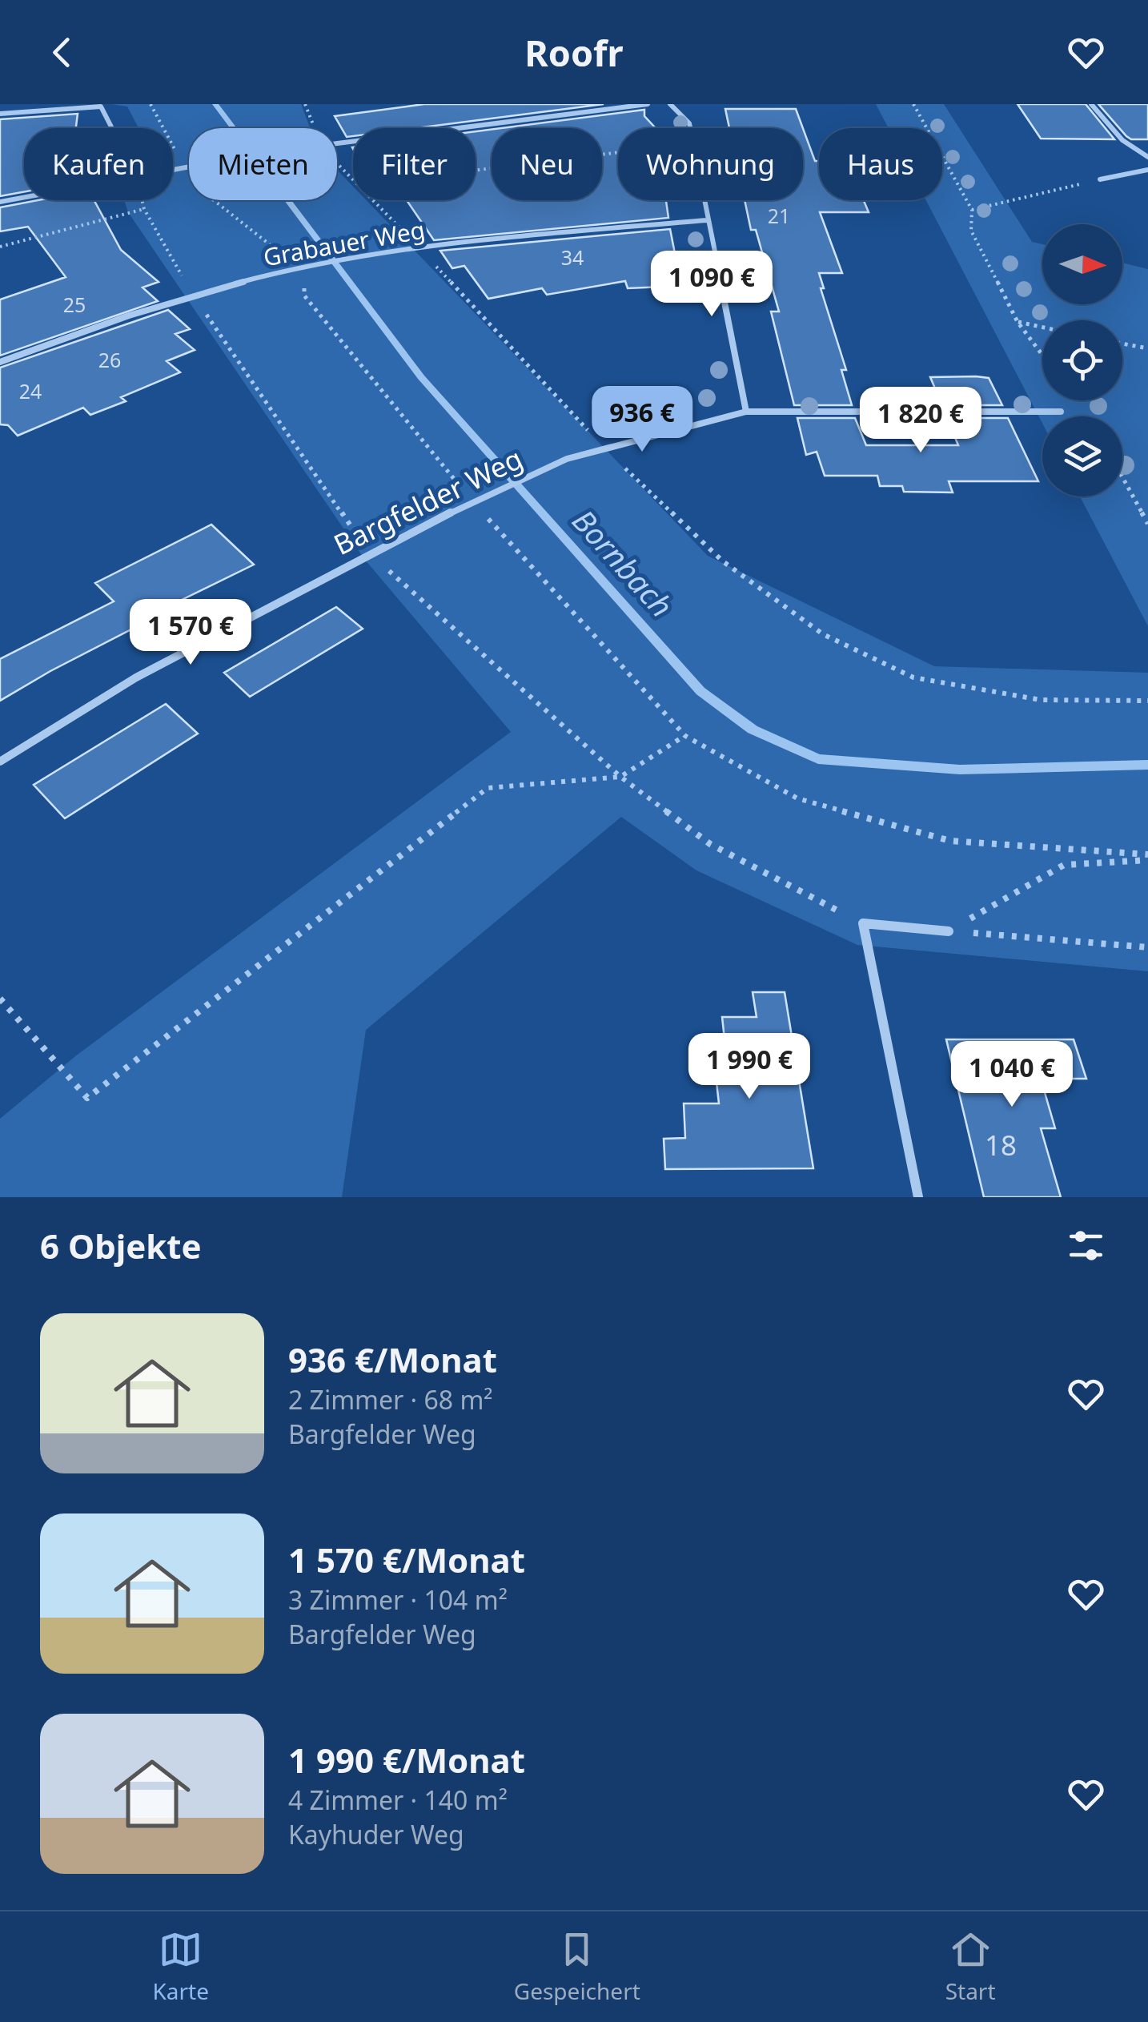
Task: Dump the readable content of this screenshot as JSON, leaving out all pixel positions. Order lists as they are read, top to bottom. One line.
{"streets":{"street":["Grabauer Weg","Bargfelder Weg"]},"water":["Bornbach"],"house_numbers":["21","34","25","26","24","18"],"north":"right","page":{"header":"Roofr","chip":["Kaufen","Mieten","Filter","Neu","Wohnung","Haus"],"price":["1 090 €","936 €","1 820 €","1 570 €","1 990 €","1 040 €"],"heading":"6 Objekte","list":[{"name":"936 €/Monat","note":"2 Zimmer · 68 m² · Bargfelder Weg"},{"name":"1 570 €/Monat","note":"3 Zimmer · 104 m² · Bargfelder Weg"},{"name":"1 990 €/Monat","note":"4 Zimmer · 140 m² · Kayhuder Weg"}],"tabs":["Karte","Gespeichert","Start"]}}
